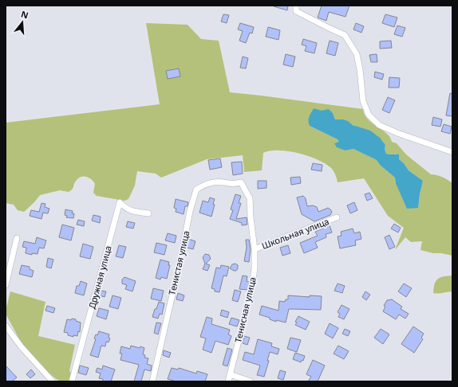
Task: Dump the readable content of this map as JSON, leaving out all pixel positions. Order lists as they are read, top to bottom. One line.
{"streets":{"street":["Школьная улица","Тенистая улица","Дружная улица","Тенисная улица"]},"crossings":[["Школьная улица","Тенисная улица"],["Тенистая улица","Тенисная улица"]],"north":"top"}
